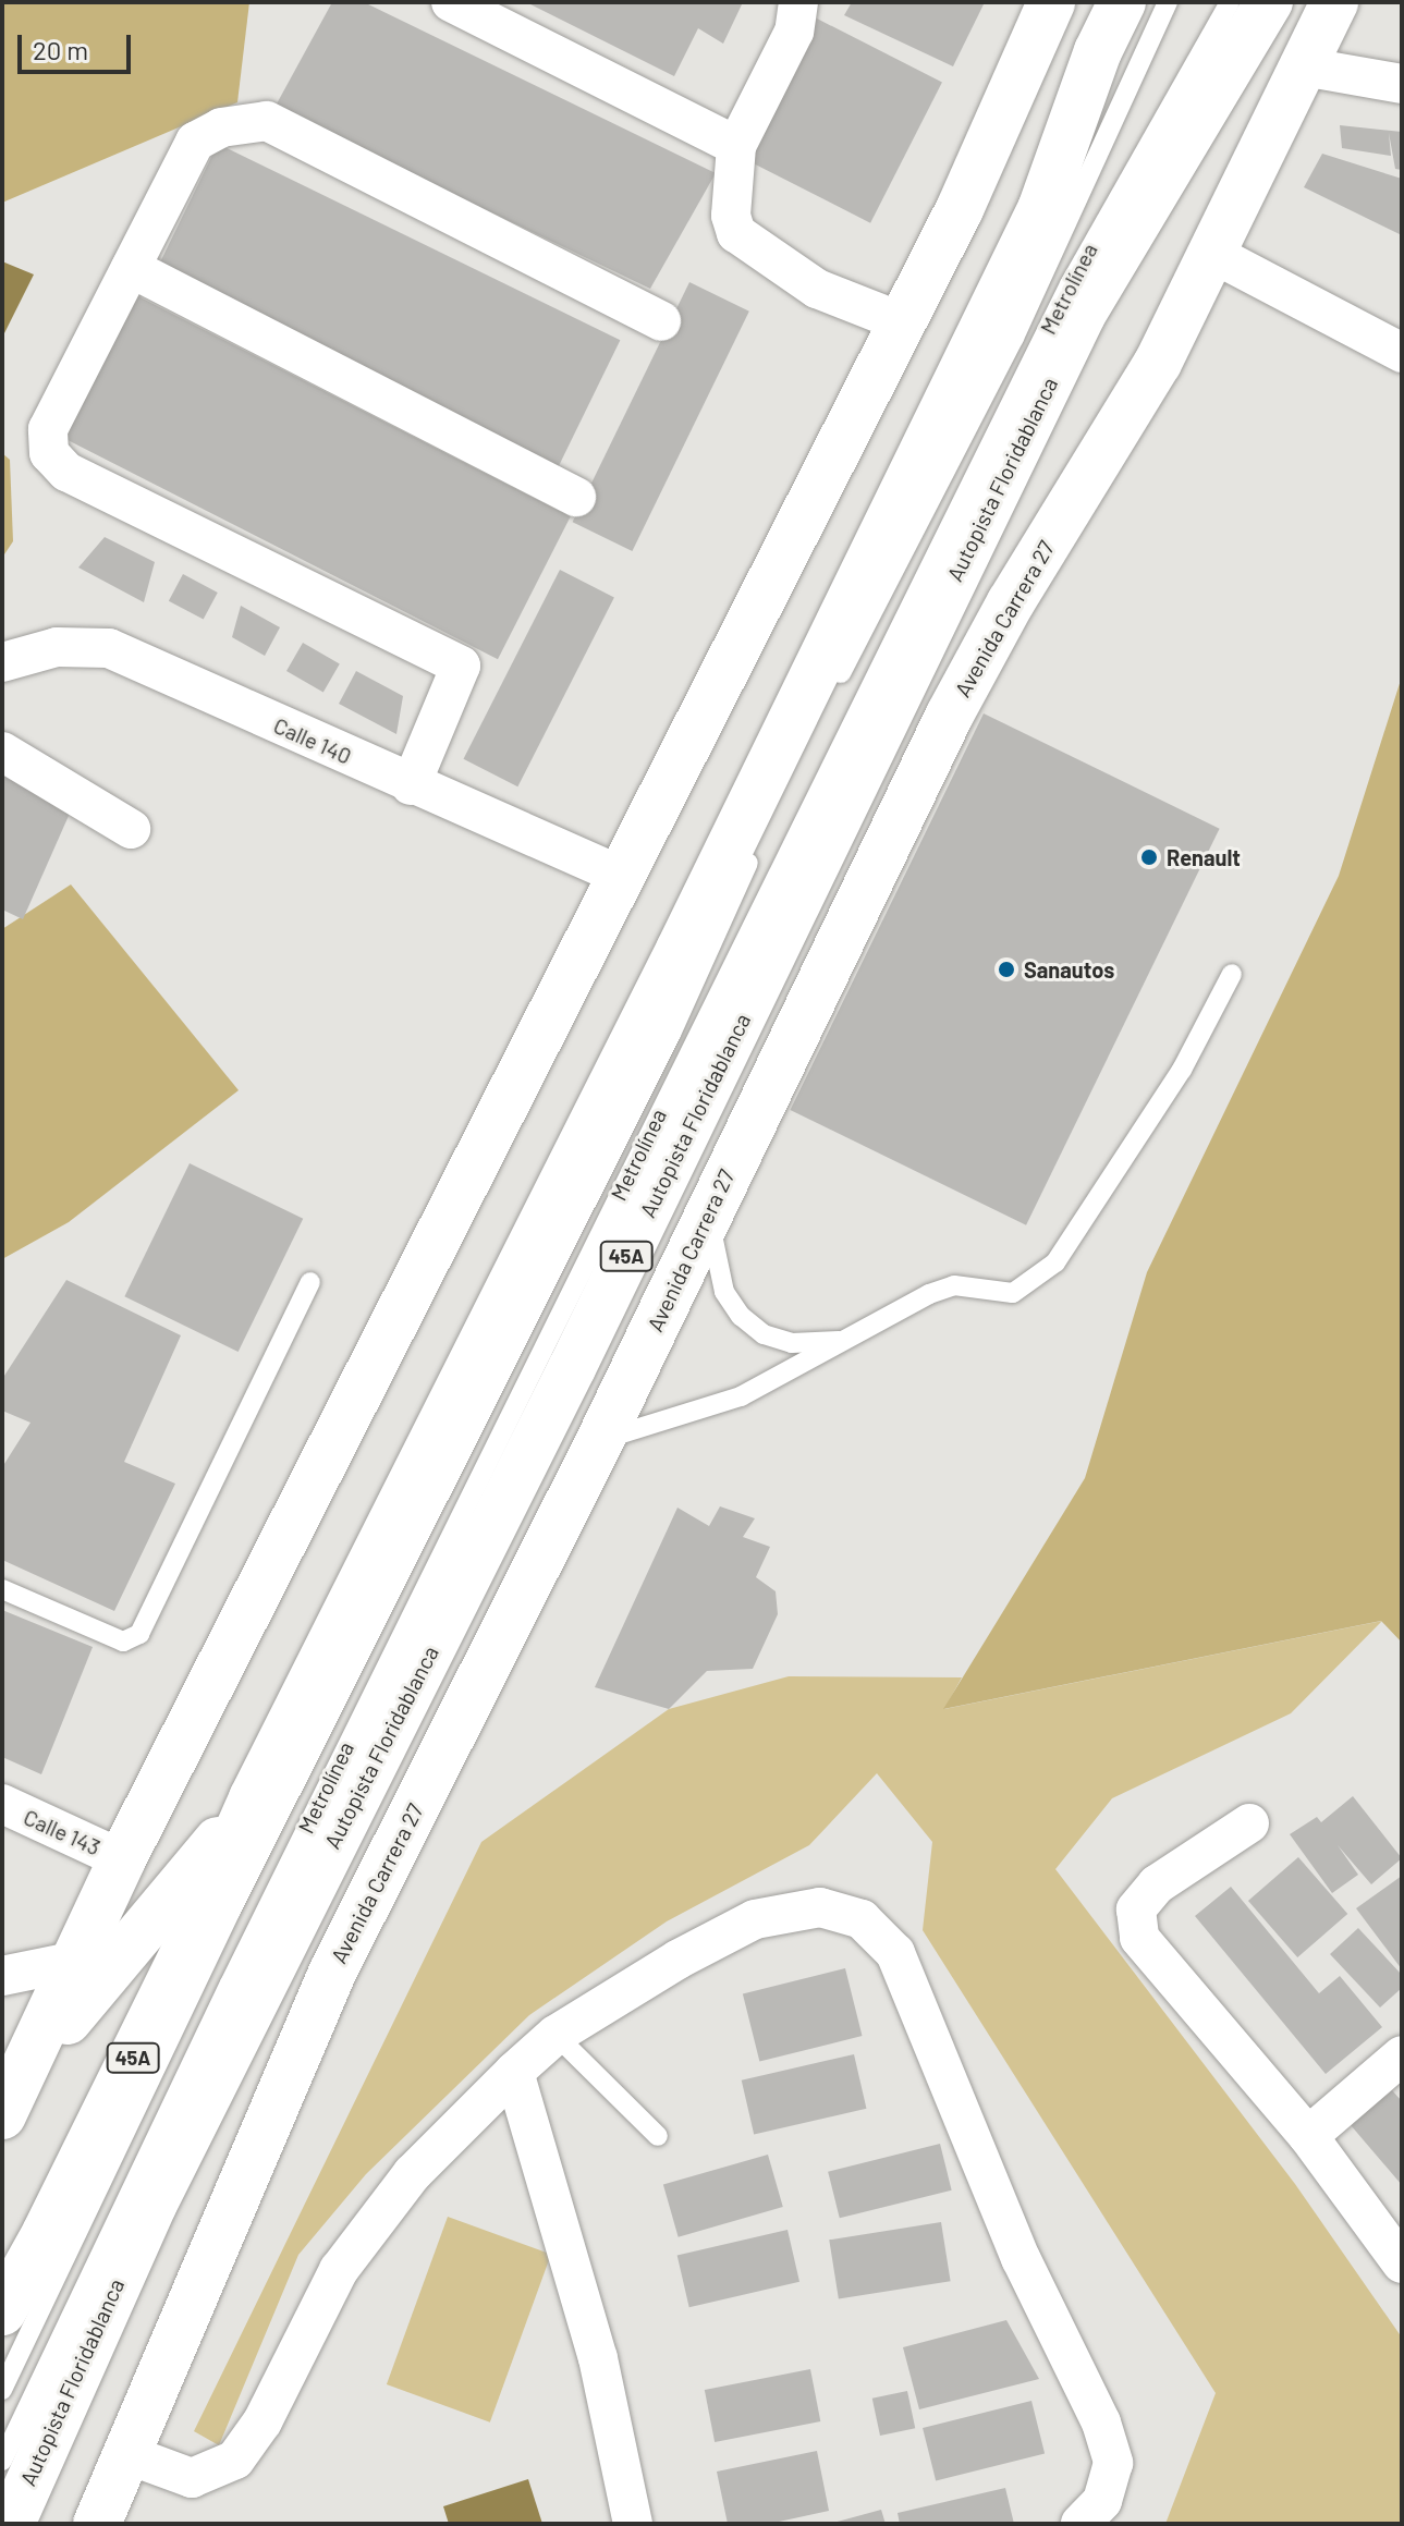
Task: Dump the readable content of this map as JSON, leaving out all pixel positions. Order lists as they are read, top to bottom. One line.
{"streets":{"highway":["Autopista Floridablanca","Avenida Carrera 27","45A"],"street":["Calle 140","Calle 143"],"lane":["Metrolínea"]},"places":["Renault","Sanautos"],"scale_bar":"20 m"}
